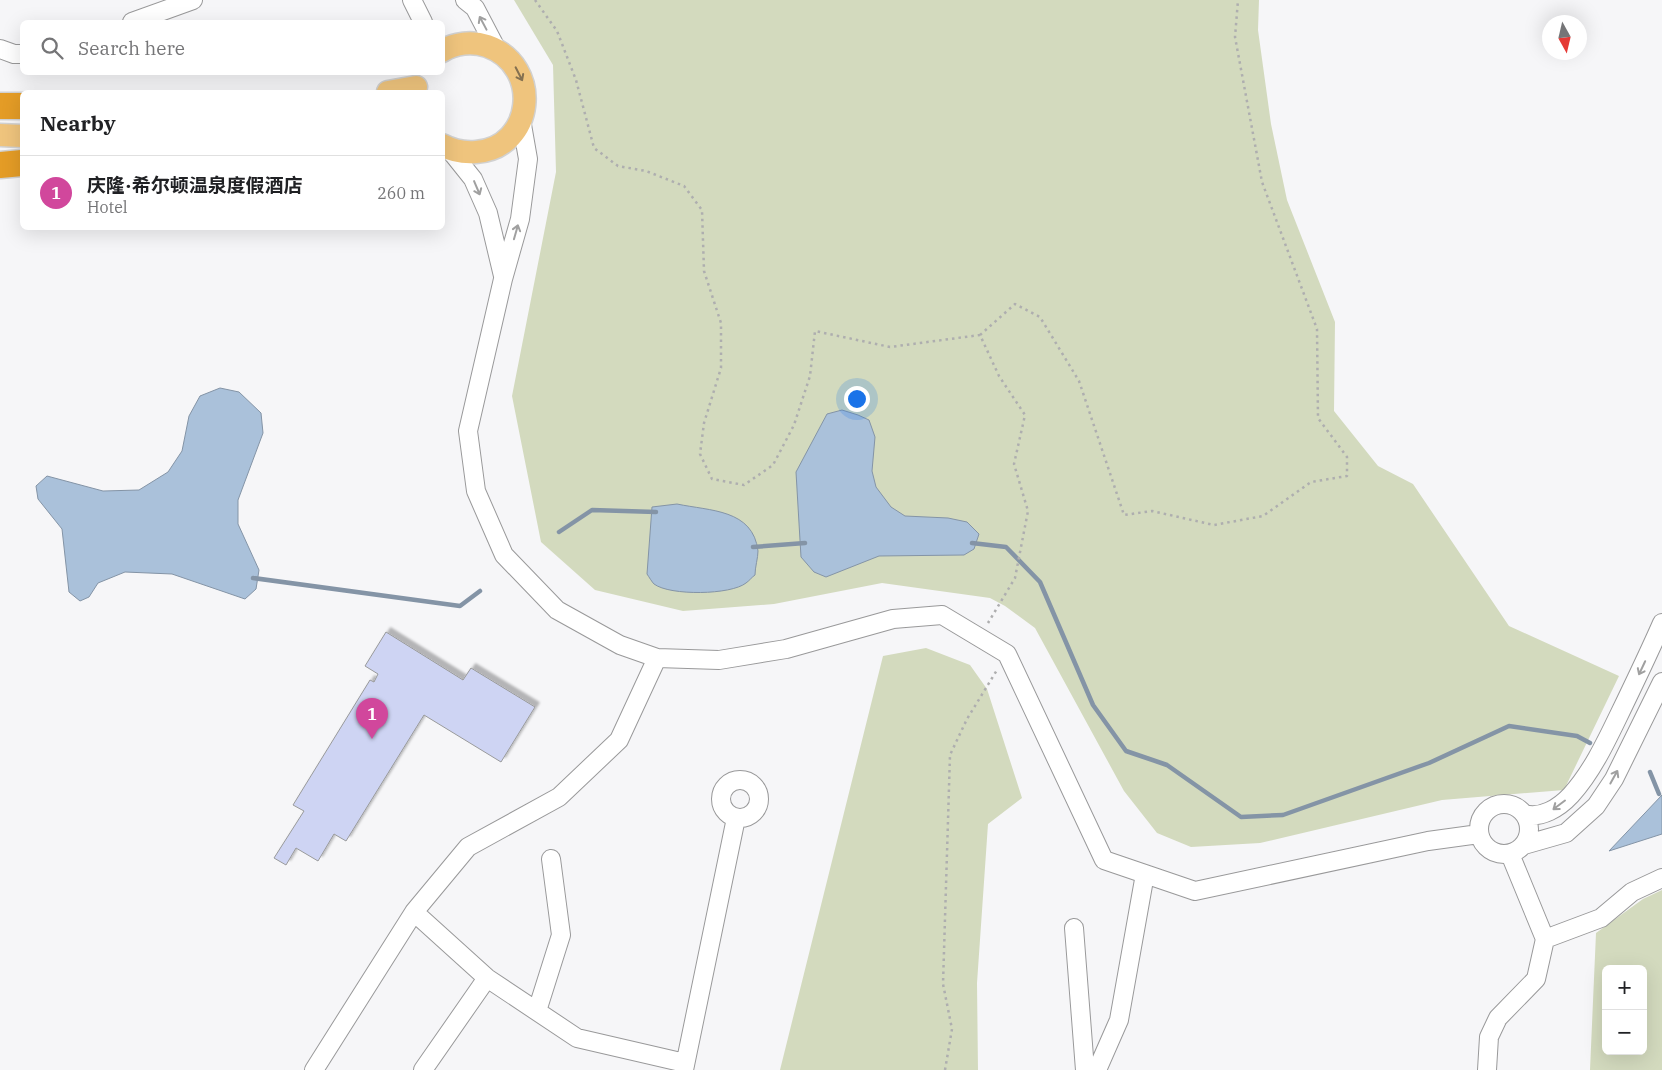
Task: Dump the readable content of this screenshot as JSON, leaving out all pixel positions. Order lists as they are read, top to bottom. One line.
{"north":"bottom","page":{"search":"Search here","heading":"Nearby","list":[{"mark":"1","name":"庆隆·希尔顿温泉度假酒店","note":"Hotel","value":"260 m"}],"pins":"1","map_buttons":["+","−"]}}
